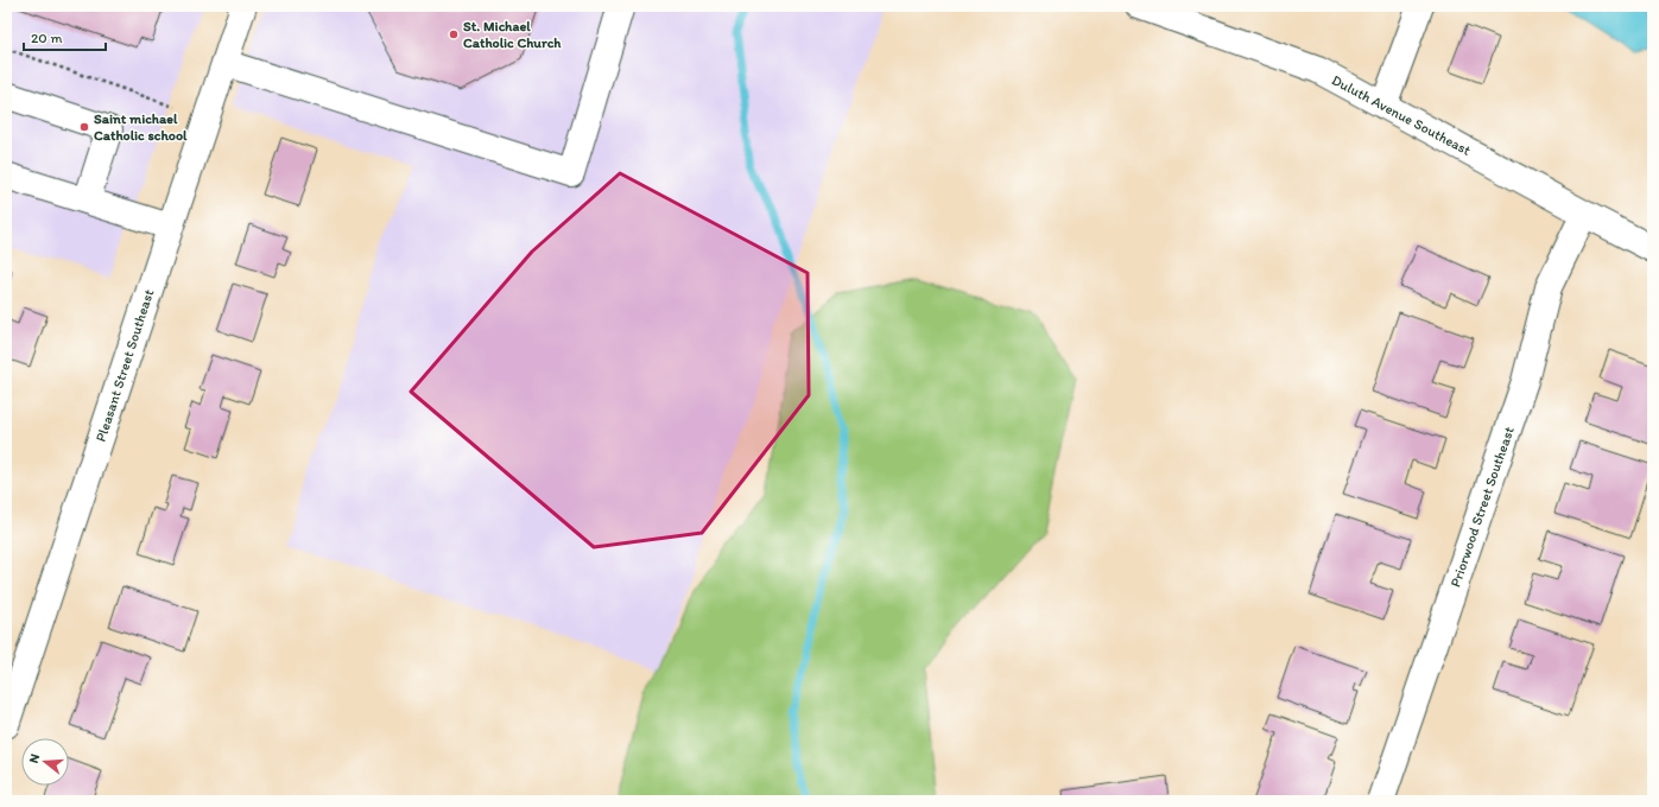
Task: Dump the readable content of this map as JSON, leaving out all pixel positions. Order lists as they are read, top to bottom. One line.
{"streets":{"street":["Duluth Avenue Southeast","Pleasant Street Southeast","Priorwood Street Southeast"]},"crossings":[["Duluth Avenue Southeast","Priorwood Street Southeast"]],"places":["St. Michael Catholic Church","Saint michael Catholic school"],"scale_bar":"20 m","north":"left"}
